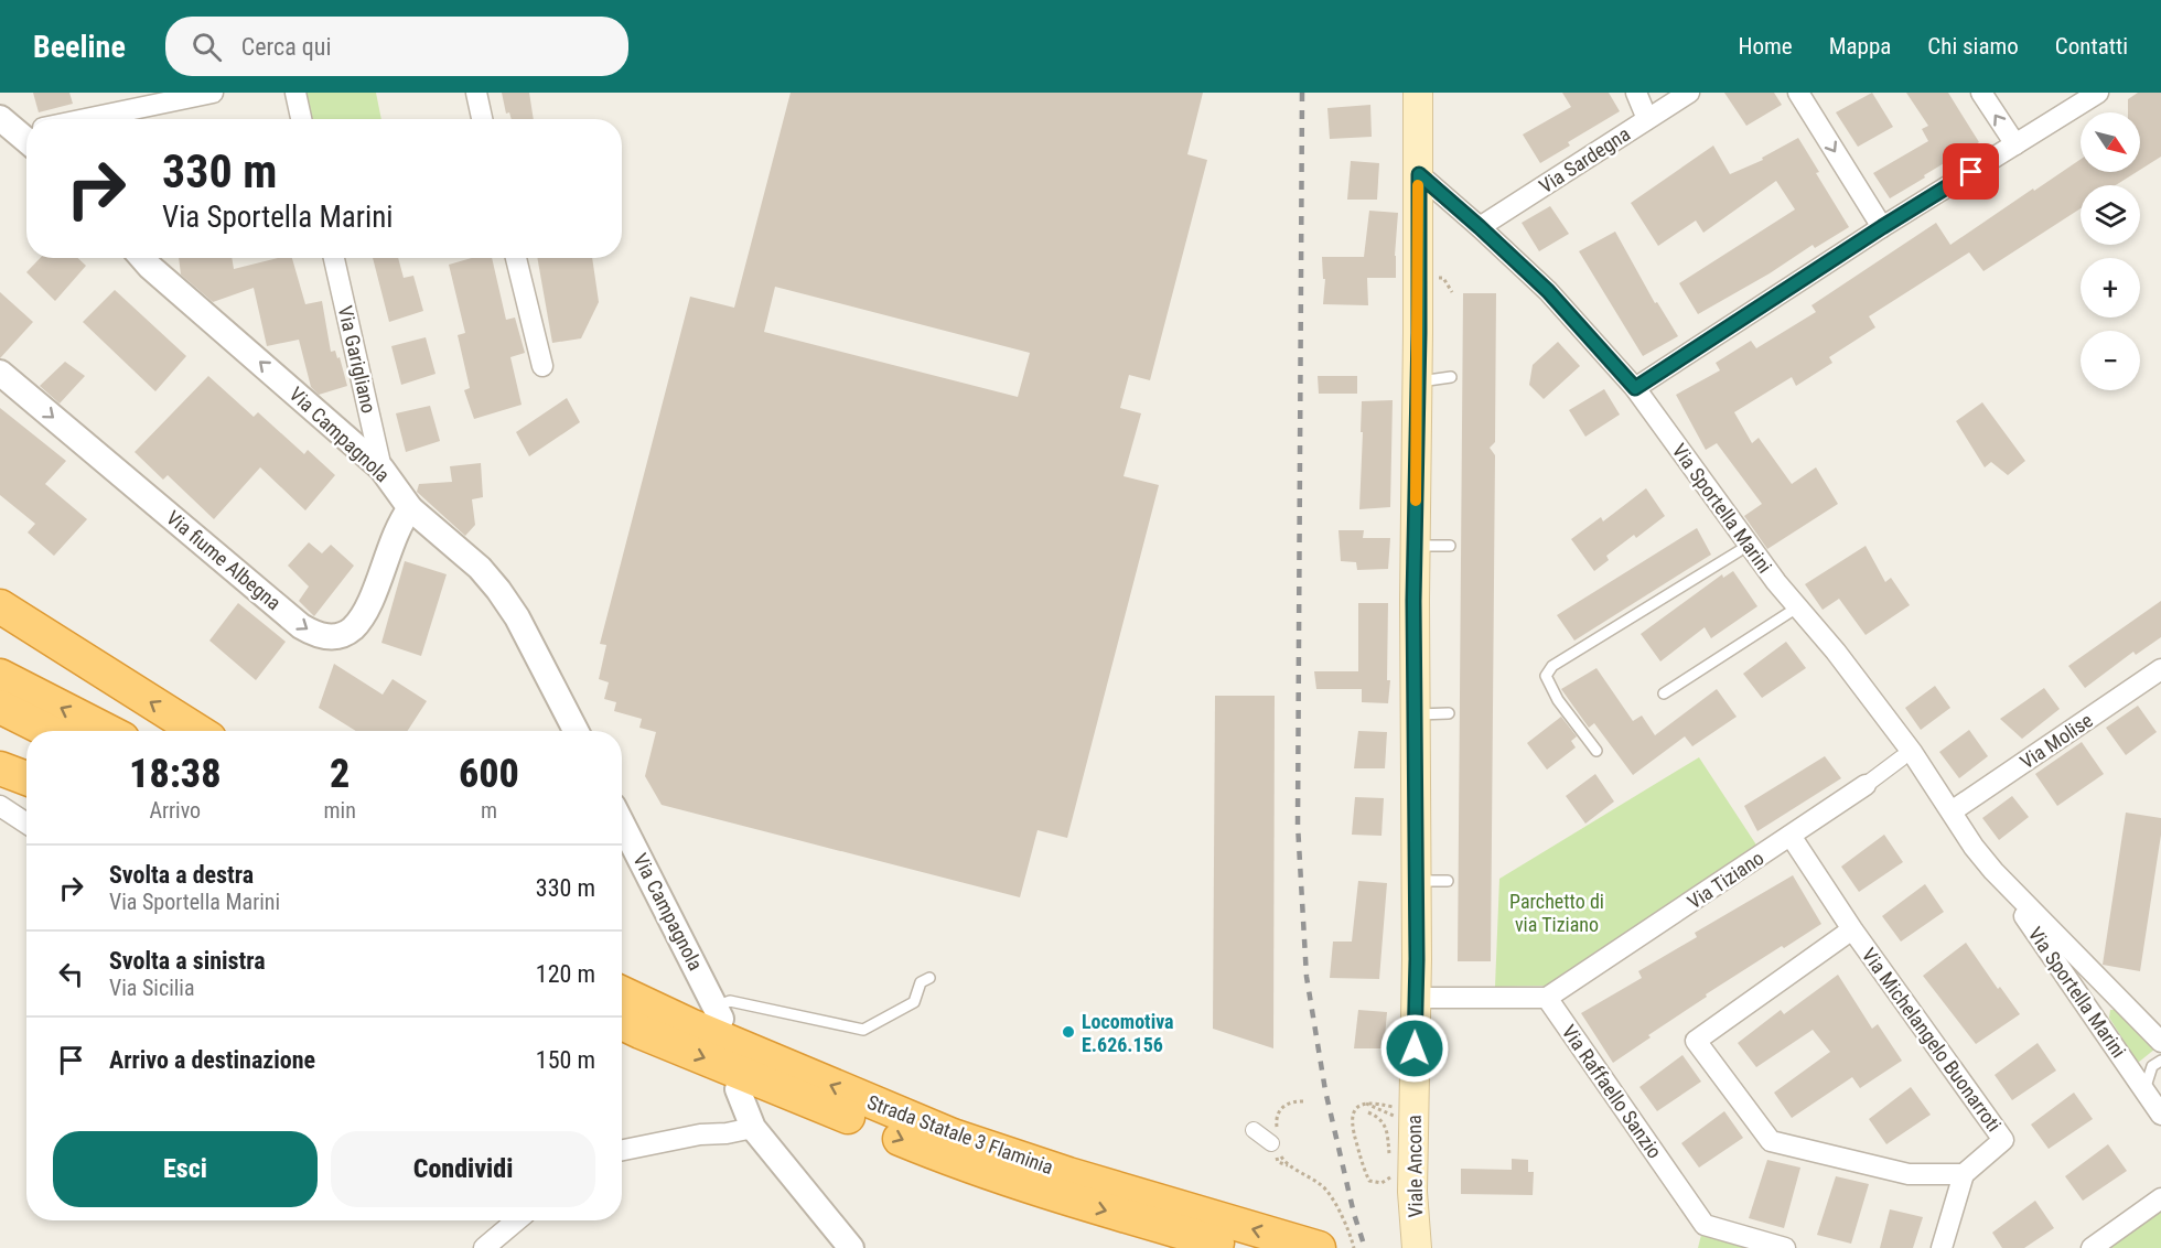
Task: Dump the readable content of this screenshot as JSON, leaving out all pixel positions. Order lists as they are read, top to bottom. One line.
{"streets":{"highway":["Strada Statale 3 Flaminia"],"main road":["Viale Ancona"],"street":["Via Sardegna","Via Garigliano","Via Campagnola","Via Sportella Marini","Via fiume Albegna","Via Molise","Via Tiziano","Via Michelangelo Buonarroti","Via Raffaello Sanzio"]},"crossings":[["Via Sardegna","Via Sportella Marini"],["Via Garigliano","Via Campagnola"],["Via Campagnola","Via fiume Albegna"],["Via Sportella Marini","Via Molise"],["Via Sportella Marini","Viale Ancona"],["Via Tiziano","Via Michelangelo Buonarroti"],["Via Tiziano","Via Raffaello Sanzio"]],"one_way":["Via Campagnola"],"parks":["Parchetto di via Tiziano"],"places":["Locomotiva E.626.156"],"north":"bottom right","page":{"header":"Beeline","search":"Cerca qui","nav":["Home","Mappa","Chi siamo","Contatti"],"map_buttons":["+","−"],"turn":["330 m","Via Sportella Marini"],"eta":["18:38","Arrivo","2","min","600","m"],"list":[{"name":"Svolta a destra","note":"Via Sportella Marini","value":"330 m"},{"name":"Svolta a sinistra","note":"Via Sicilia","value":"120 m"},{"name":"Arrivo a destinazione","value":"150 m"}],"buttons":["Esci","Condividi"]}}
